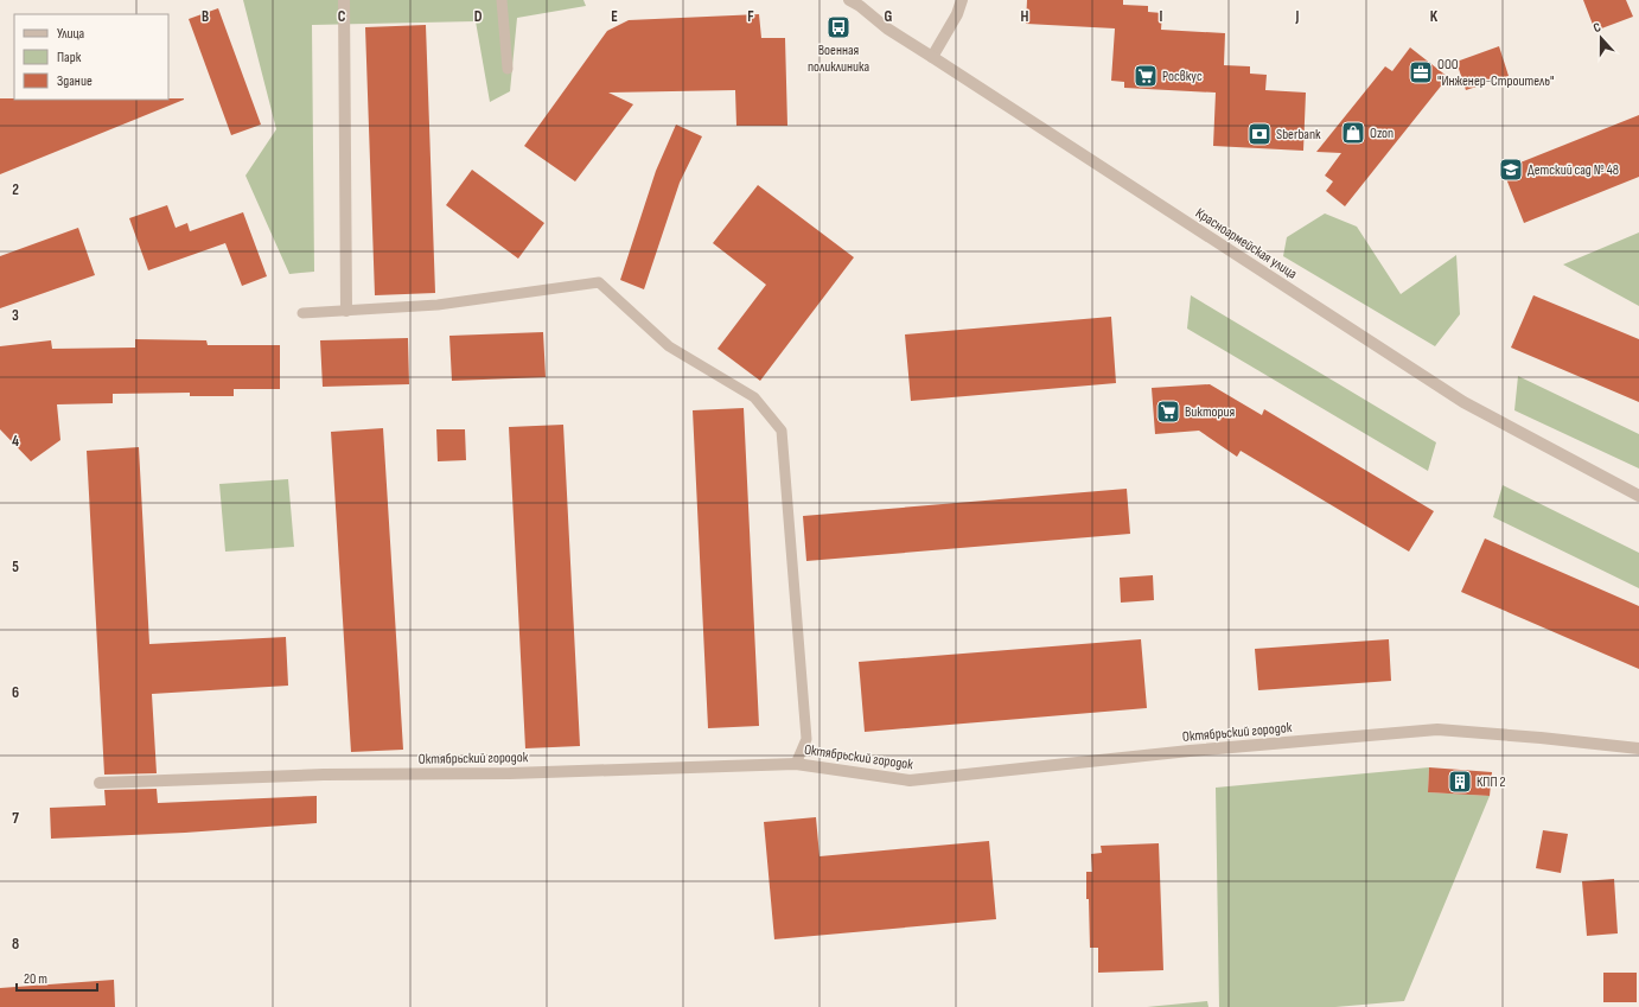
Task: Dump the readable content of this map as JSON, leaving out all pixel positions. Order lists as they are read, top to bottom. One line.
{"streets":{"street":["Красноармейская улица","Октябрьский городок"]},"places":{"bus stop":["Военная поликлиника"],"office":["ООО \"Инженер-Строитель\""],"supermarket":["Росвкус","Виктория"],"shop":["Ozon"],"bank":["Sberbank"],"school or university":["Детский сад № 48"],"building":["КПП 2"]},"legend":["Улица","Парк","Здание"],"scale_bar":"20 m","north":"top","grid":{"columns":["B","C","D","E","F","G","H","I","J","K"],"rows":["2","3","4","5","6","7","8"]}}
